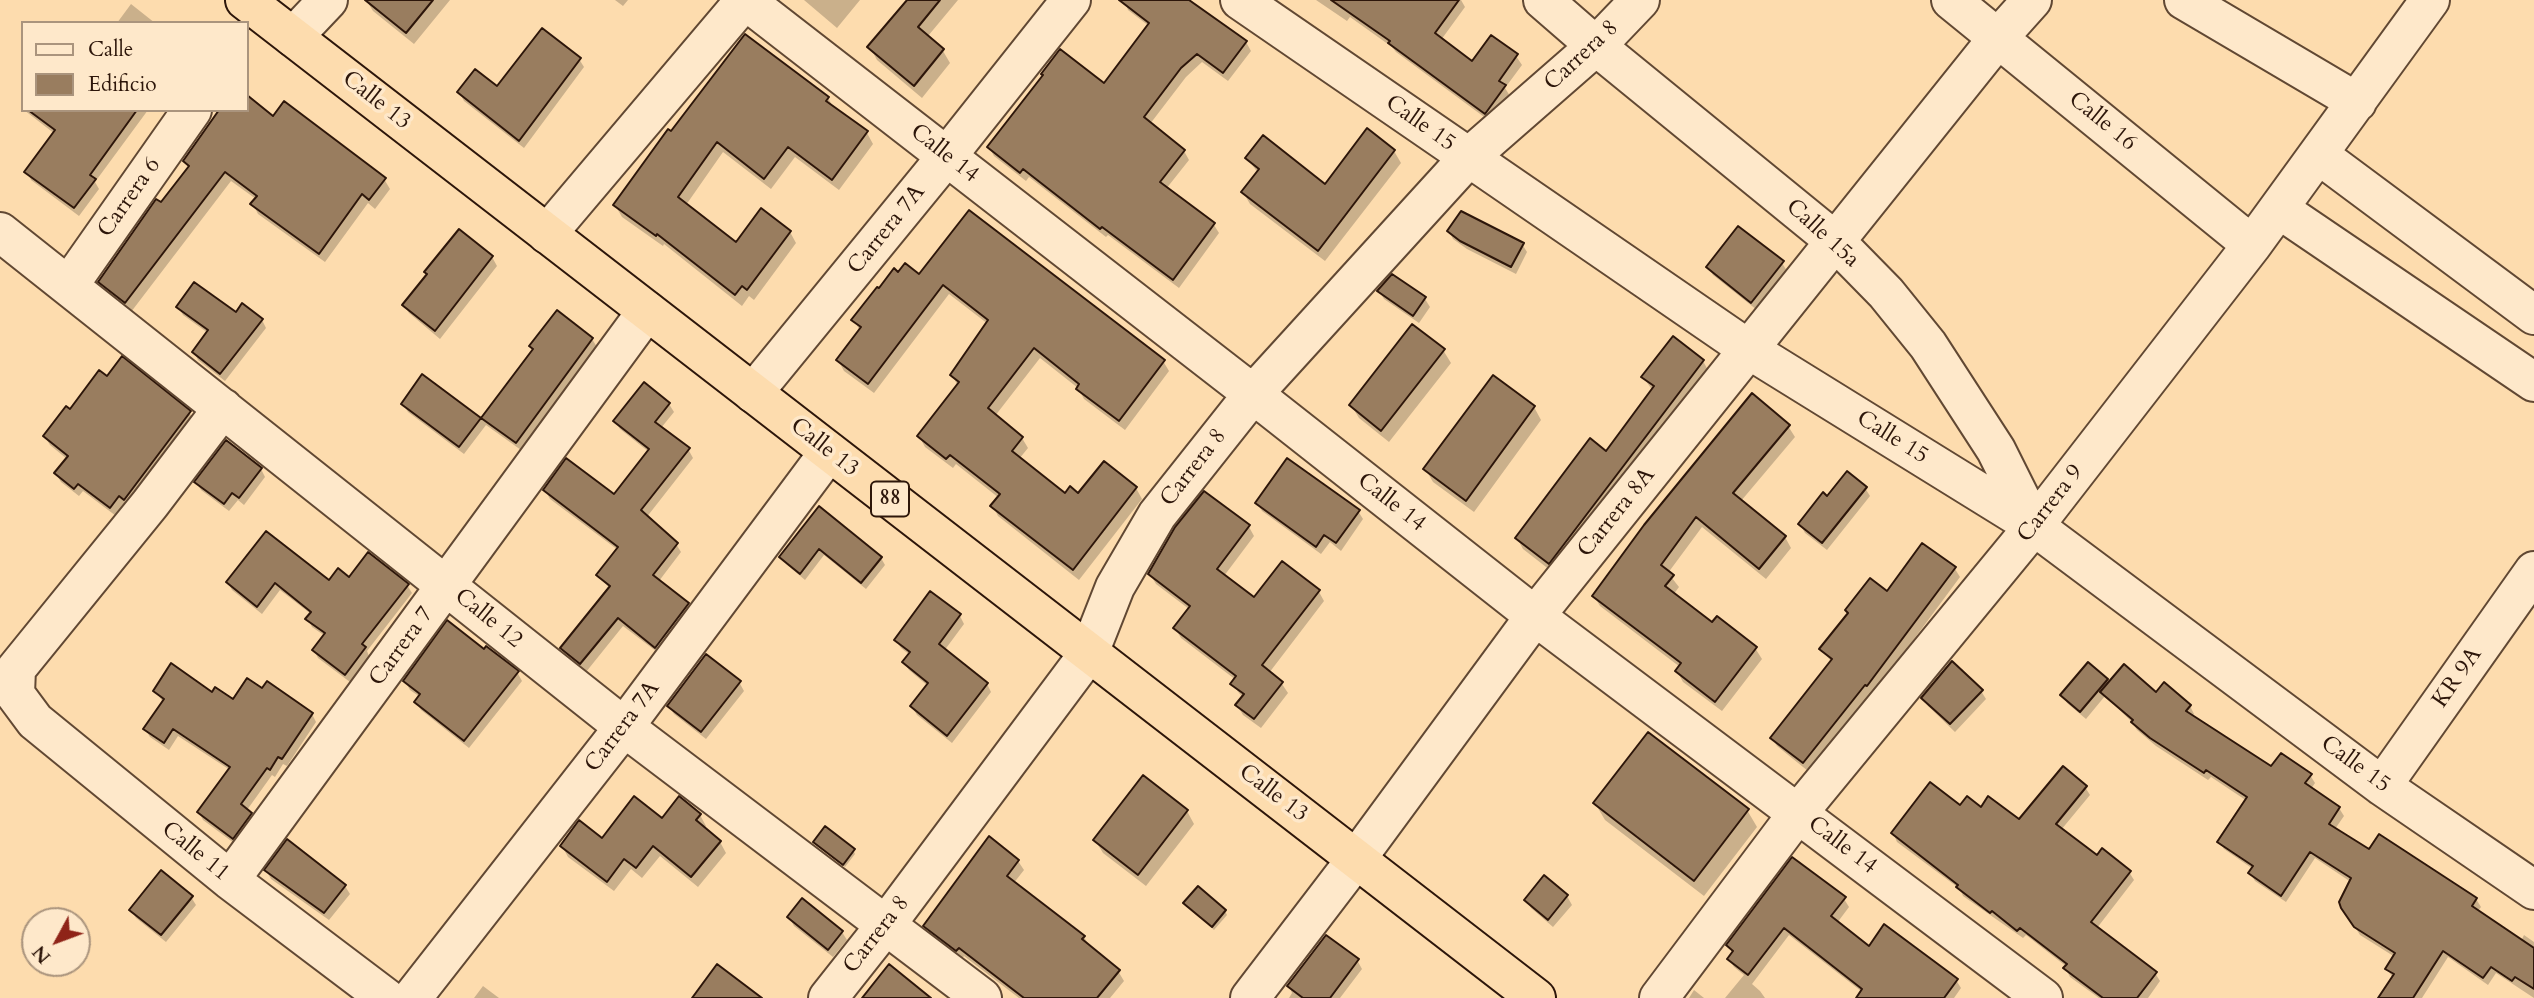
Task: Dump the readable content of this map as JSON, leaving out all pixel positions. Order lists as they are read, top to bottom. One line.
{"streets":{"highway":["Calle 13","88"],"street":["Carrera 8","Calle 16","Calle 15","Calle 14","Carrera 6","Carrera 7A","Calle 15a","Carrera 9","Carrera 8A","Calle 12","Carrera 7","KR 9A","Calle 11"]},"crossings":[["Carrera 8","Calle 13"],["Carrera 8","Calle 15"],["Carrera 8","Calle 14"],["Carrera 8","Calle 15a"],["Carrera 8","Calle 12"],["Calle 13","Carrera 7A"],["Calle 13","Carrera 8A"],["Calle 13","Carrera 7"],["Calle 16","Carrera 9"],["Calle 16","Carrera 8A"],["Calle 15","Calle 15a"],["Calle 15","Carrera 9"],["Calle 15","Carrera 8A"],["Calle 15","KR 9A"],["Calle 14","Carrera 7A"],["Calle 14","Carrera 9"],["Calle 14","Carrera 8A"],["Carrera 6","Calle 12"],["Carrera 7A","Calle 12"],["Calle 15a","Carrera 9"],["Calle 15a","Carrera 8A"],["Calle 12","Carrera 7"],["Calle 12","Calle 11"],["Carrera 7","Calle 11"]],"legend":["Calle","Edificio"],"north":"bottom left"}
